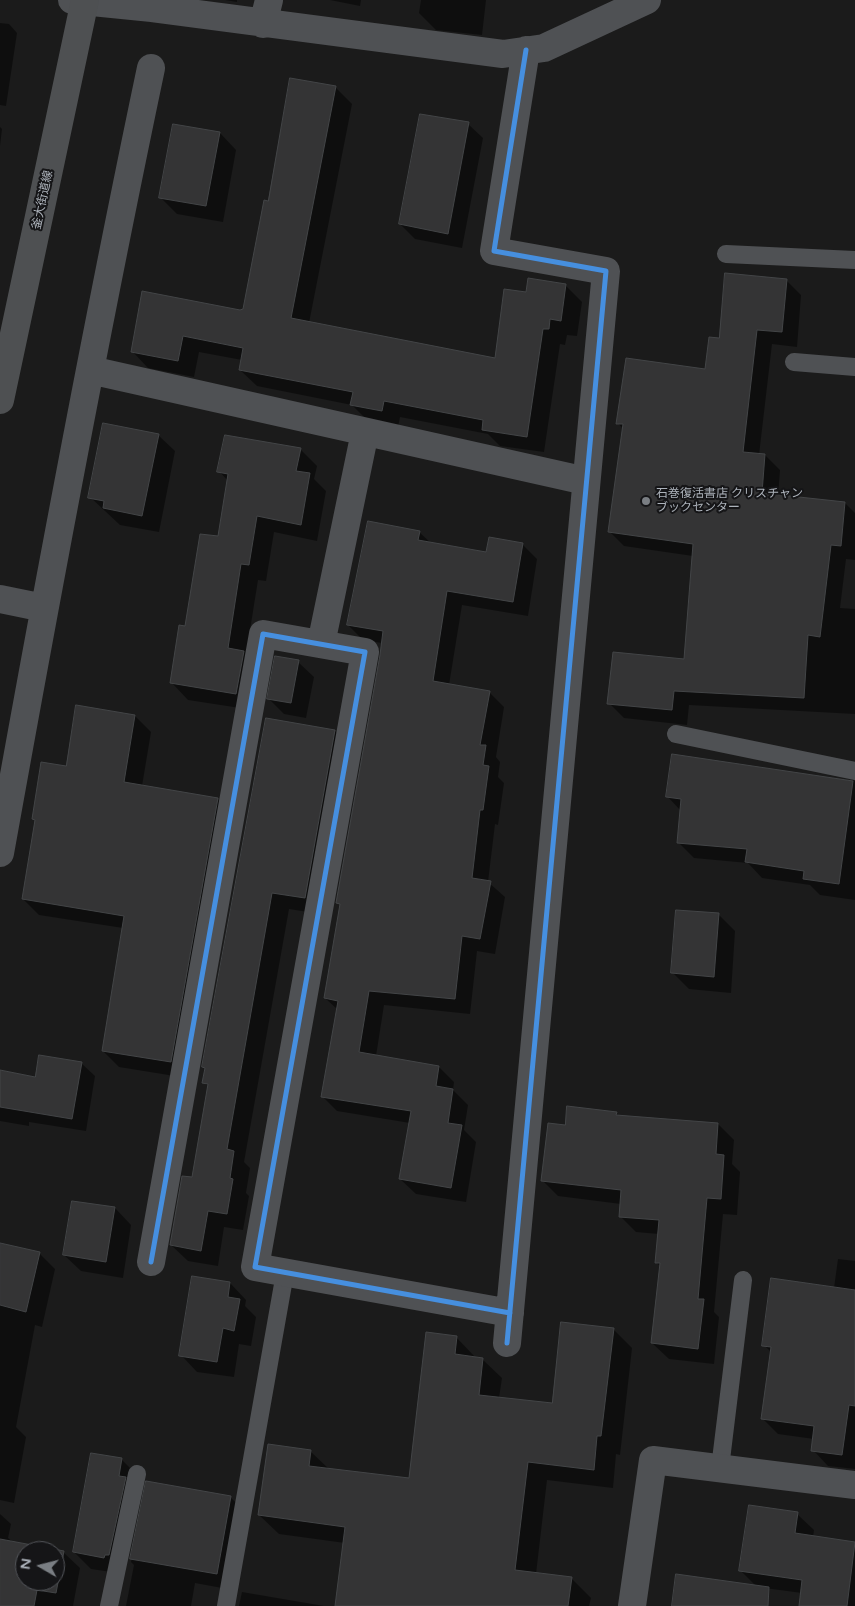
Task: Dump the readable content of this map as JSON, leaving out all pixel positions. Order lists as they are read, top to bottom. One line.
{"streets":{"street":["釜大街道線"]},"places":["石巻復活書店 クリスチャン ブックセンター"],"north":"left"}
